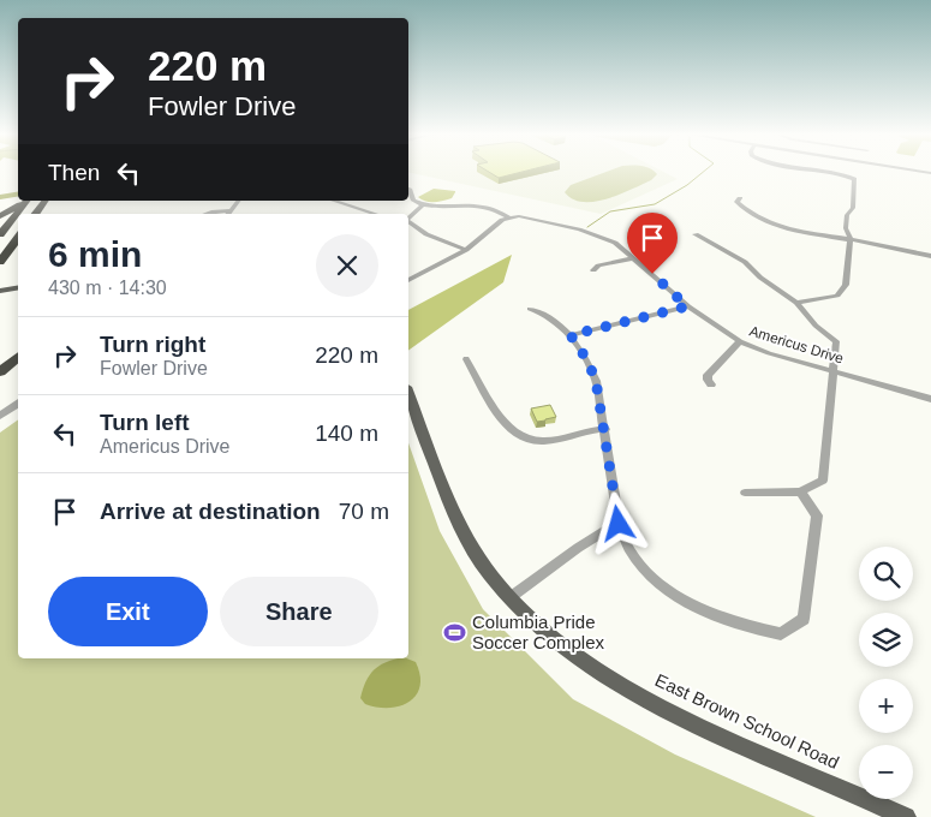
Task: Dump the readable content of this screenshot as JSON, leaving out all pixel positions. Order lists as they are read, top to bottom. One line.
{"streets":{"main road":["East Brown School Road"],"street":["Americus Drive"]},"places":{"sports":["Columbia Pride Soccer Complex"]},"page":{"turn":["220 m","Fowler Drive"],"then":"Then","heading":["6 min","430 m · 14:30"],"list":[{"name":"Turn right","note":"Fowler Drive","value":"220 m"},{"name":"Turn left","note":"Americus Drive","value":"140 m"},{"name":"Arrive at destination","value":"70 m"}],"map_buttons":["+","−"],"buttons":["Exit","Share"]}}
